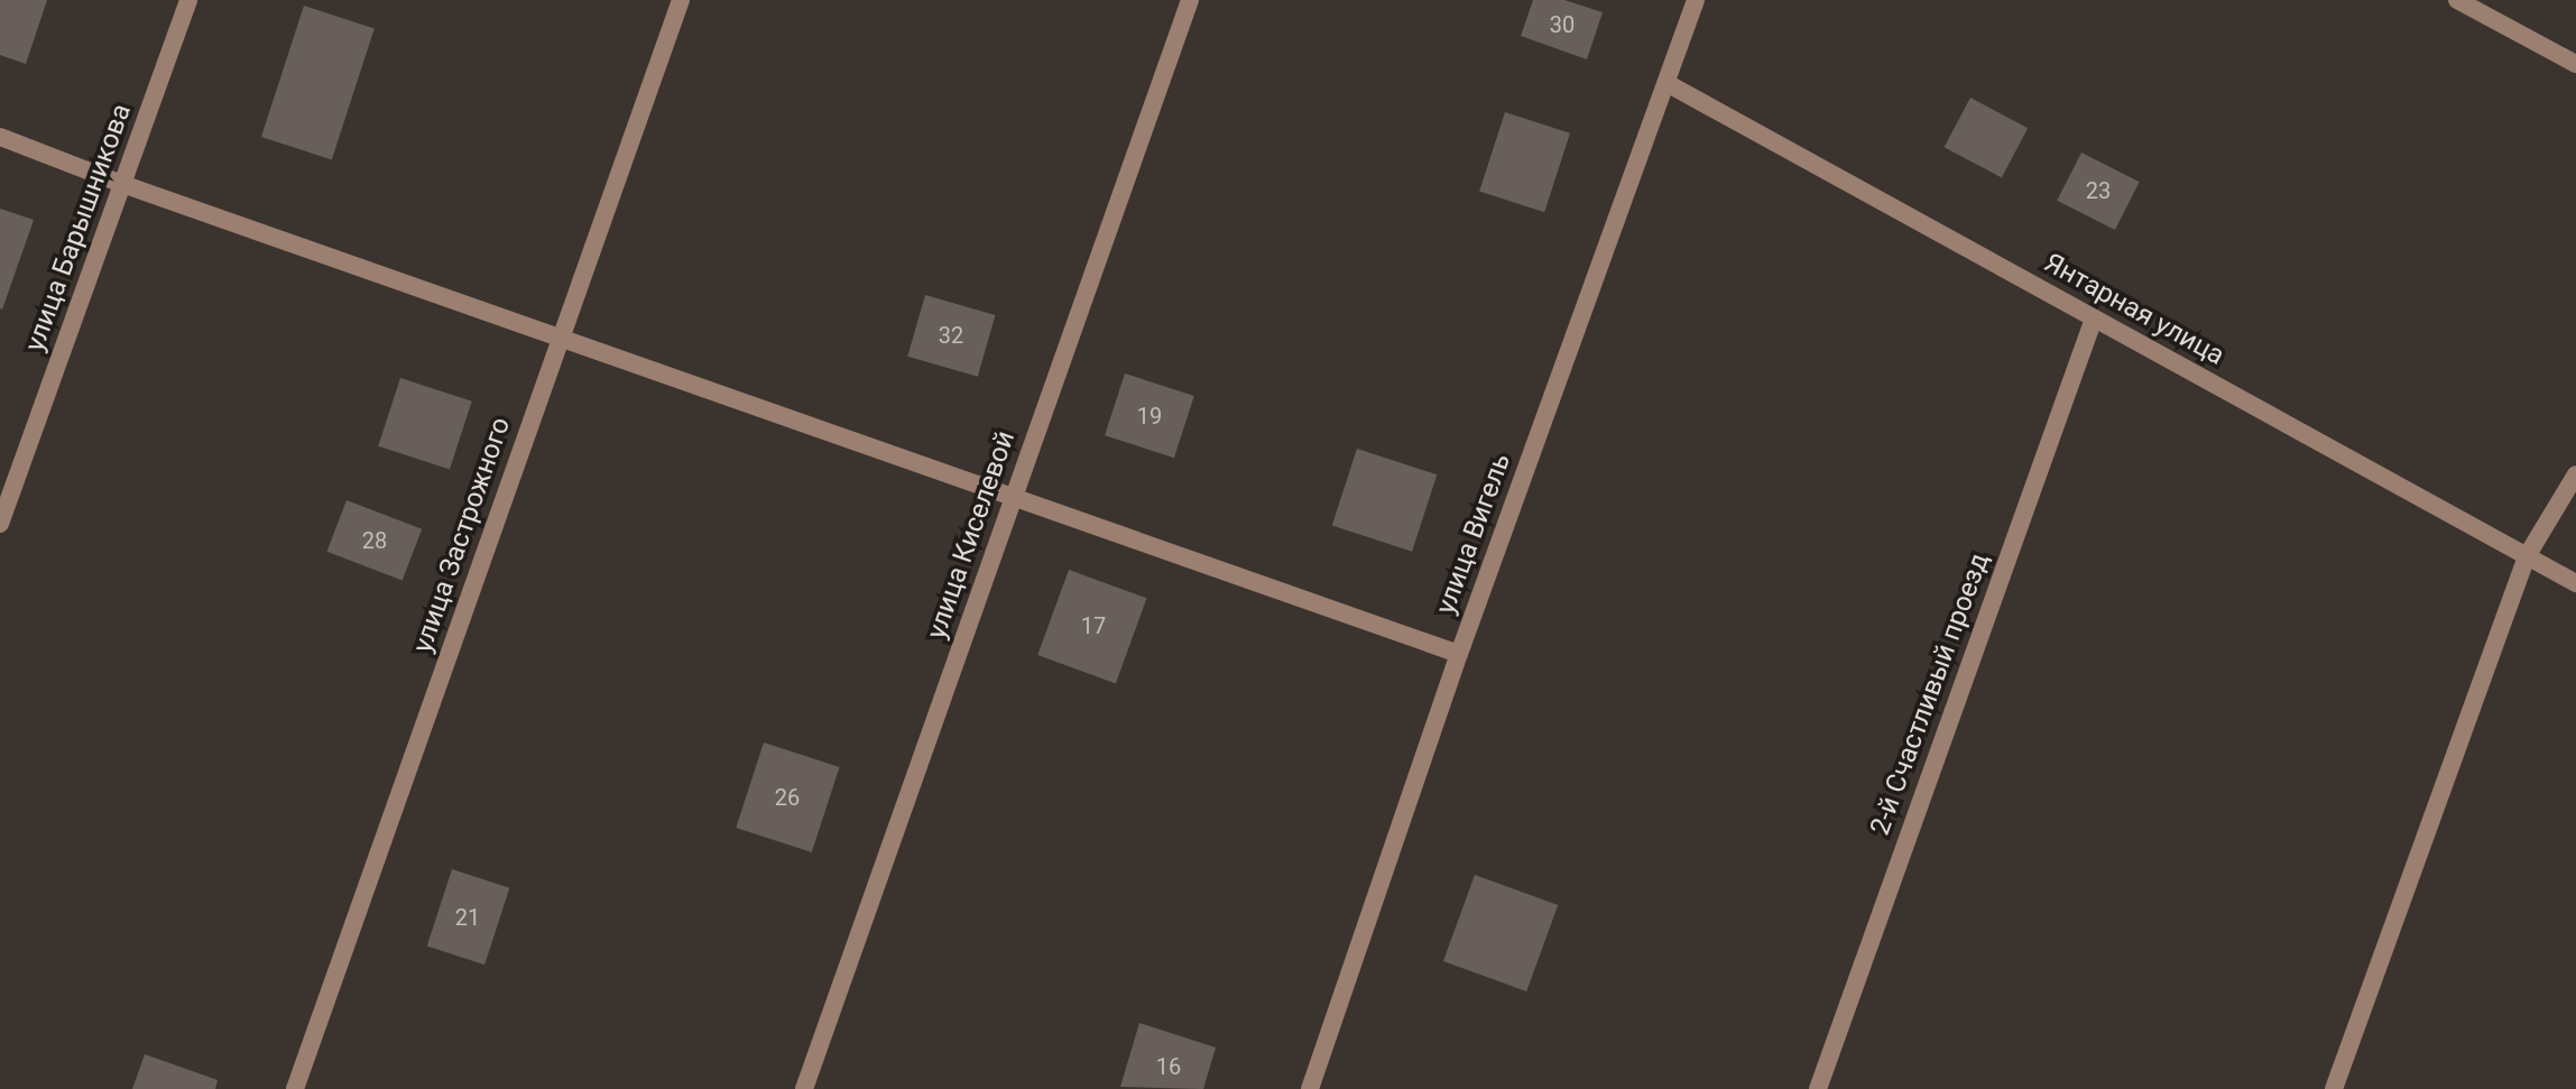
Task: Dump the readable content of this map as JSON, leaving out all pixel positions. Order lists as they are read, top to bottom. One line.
{"streets":{"street":["улица Барышникова","Янтарная улица","улица Вигель","улица Застрожного","улица Киселевой","2-й Счастливый проезд"]},"crossings":[["Янтарная улица","улица Вигель"],["Янтарная улица","2-й Счастливый проезд"]],"house_numbers":["30","23","32","19","28","17","26","21","16"]}
